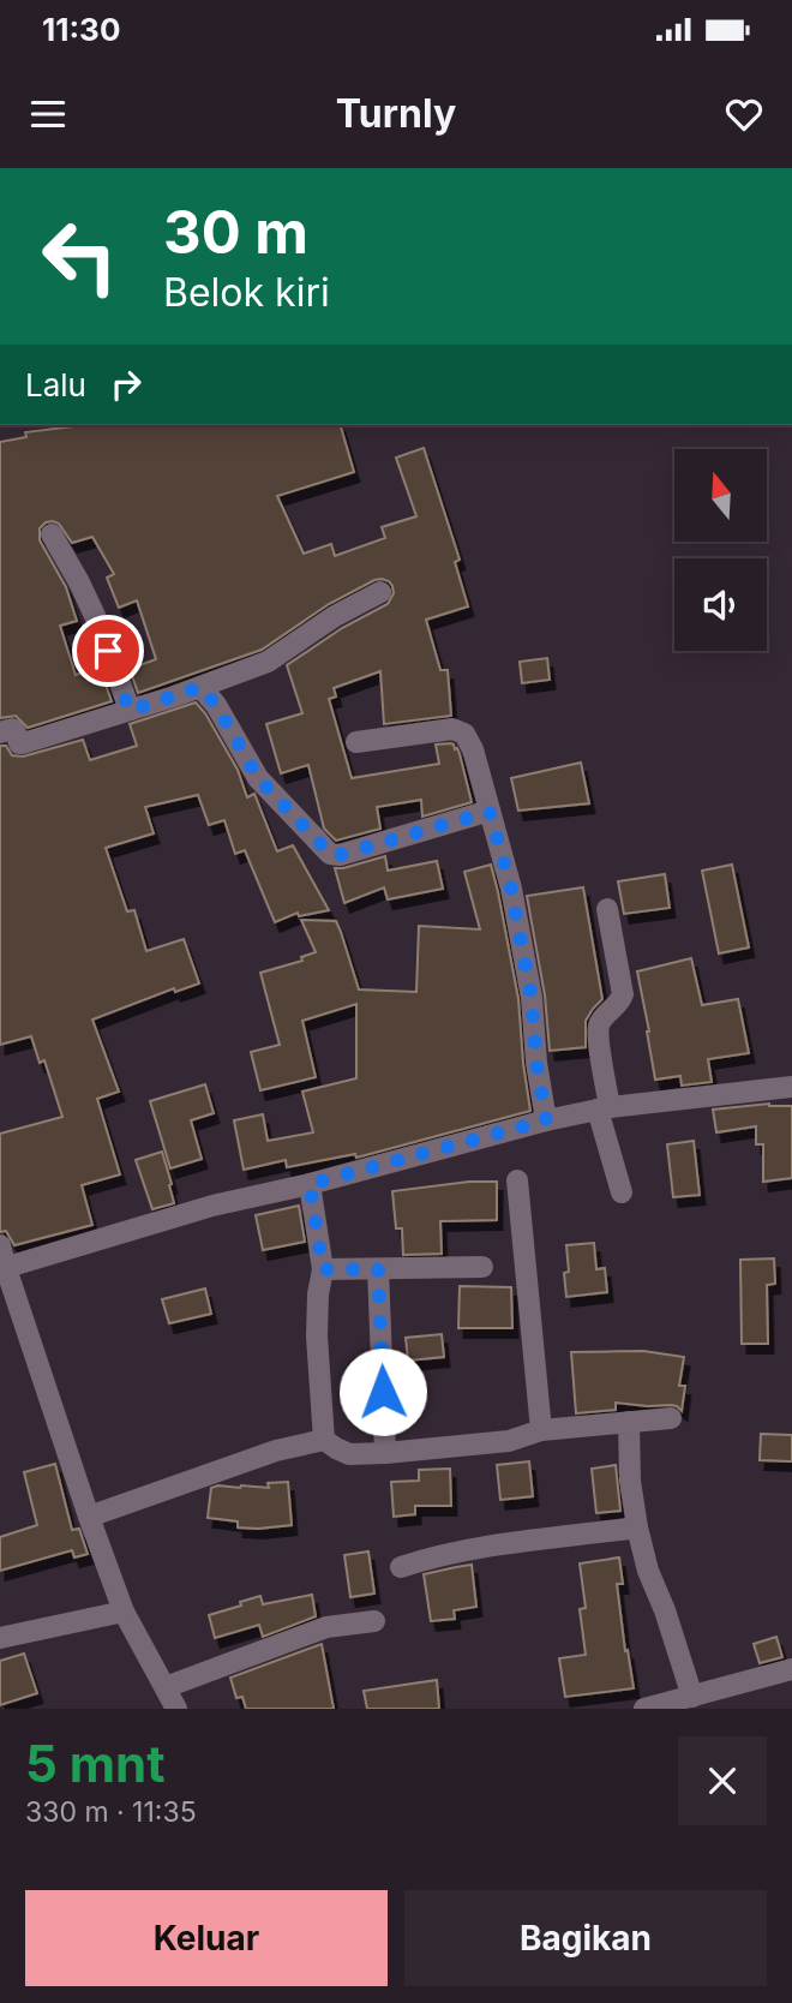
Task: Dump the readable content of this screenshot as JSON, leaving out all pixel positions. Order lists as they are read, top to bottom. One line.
{"north":"top","page":{"status":"11:30","header":"Turnly","turn":["30 m","Belok kiri"],"then":"Lalu","heading":["5 mnt","330 m · 11:35"],"buttons":["Keluar","Bagikan"]}}
